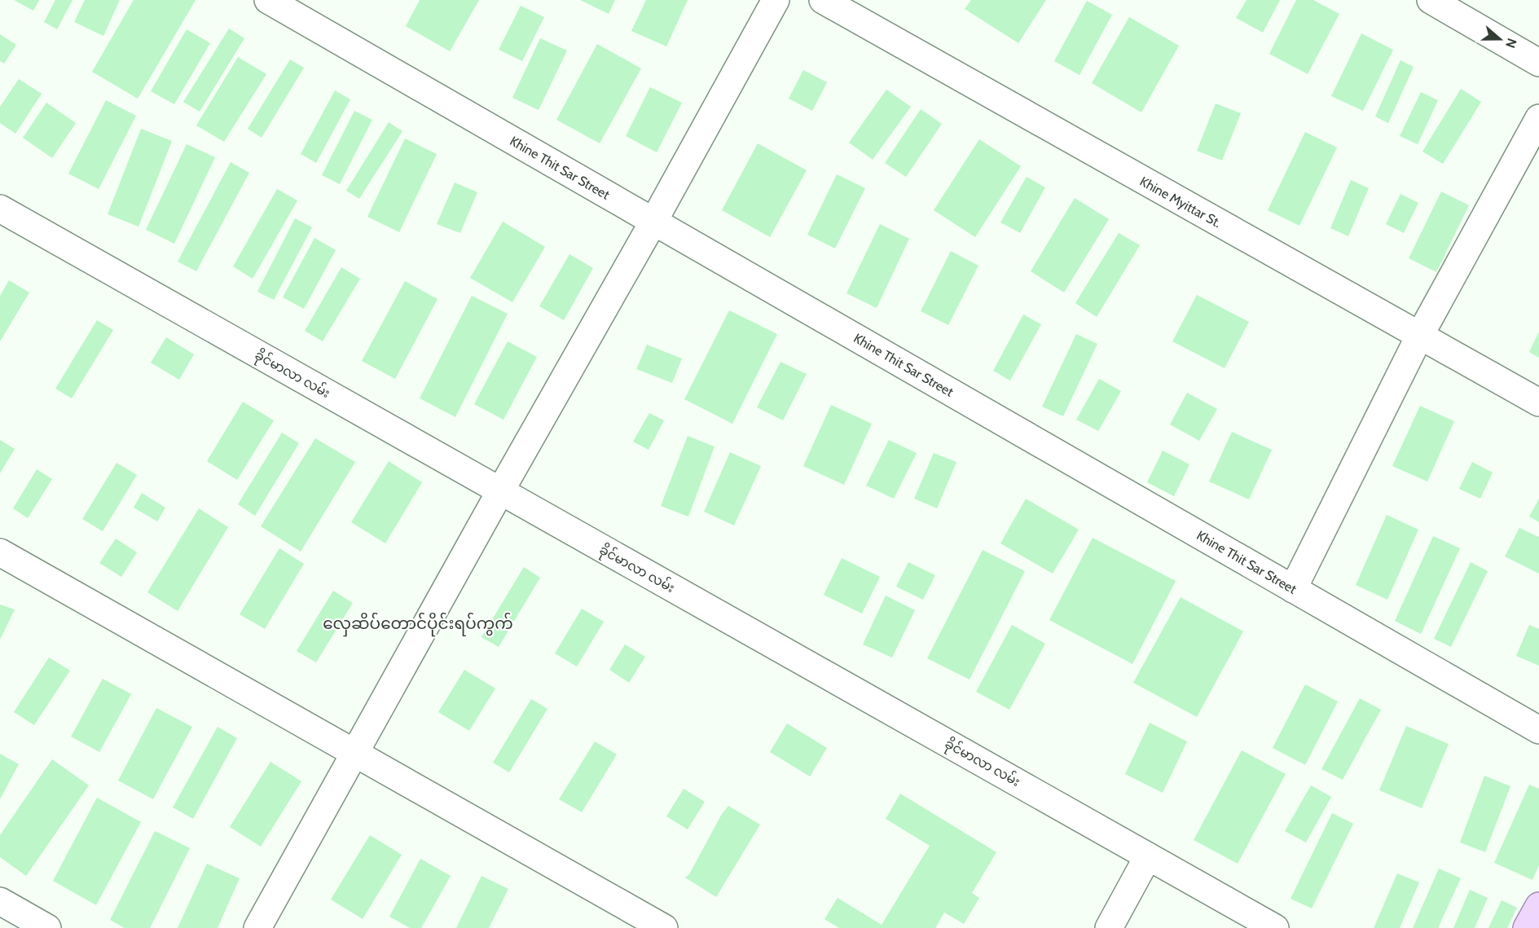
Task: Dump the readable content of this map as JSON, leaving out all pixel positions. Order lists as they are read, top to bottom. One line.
{"streets":{"street":["Khine Thit Sar Street","Khine Myittar St.","ခိုင်မာလာ လမ်း"]},"districts":["လှေဆိပ်တောင်ပိုင်းရပ်ကွက်"],"north":"right"}
